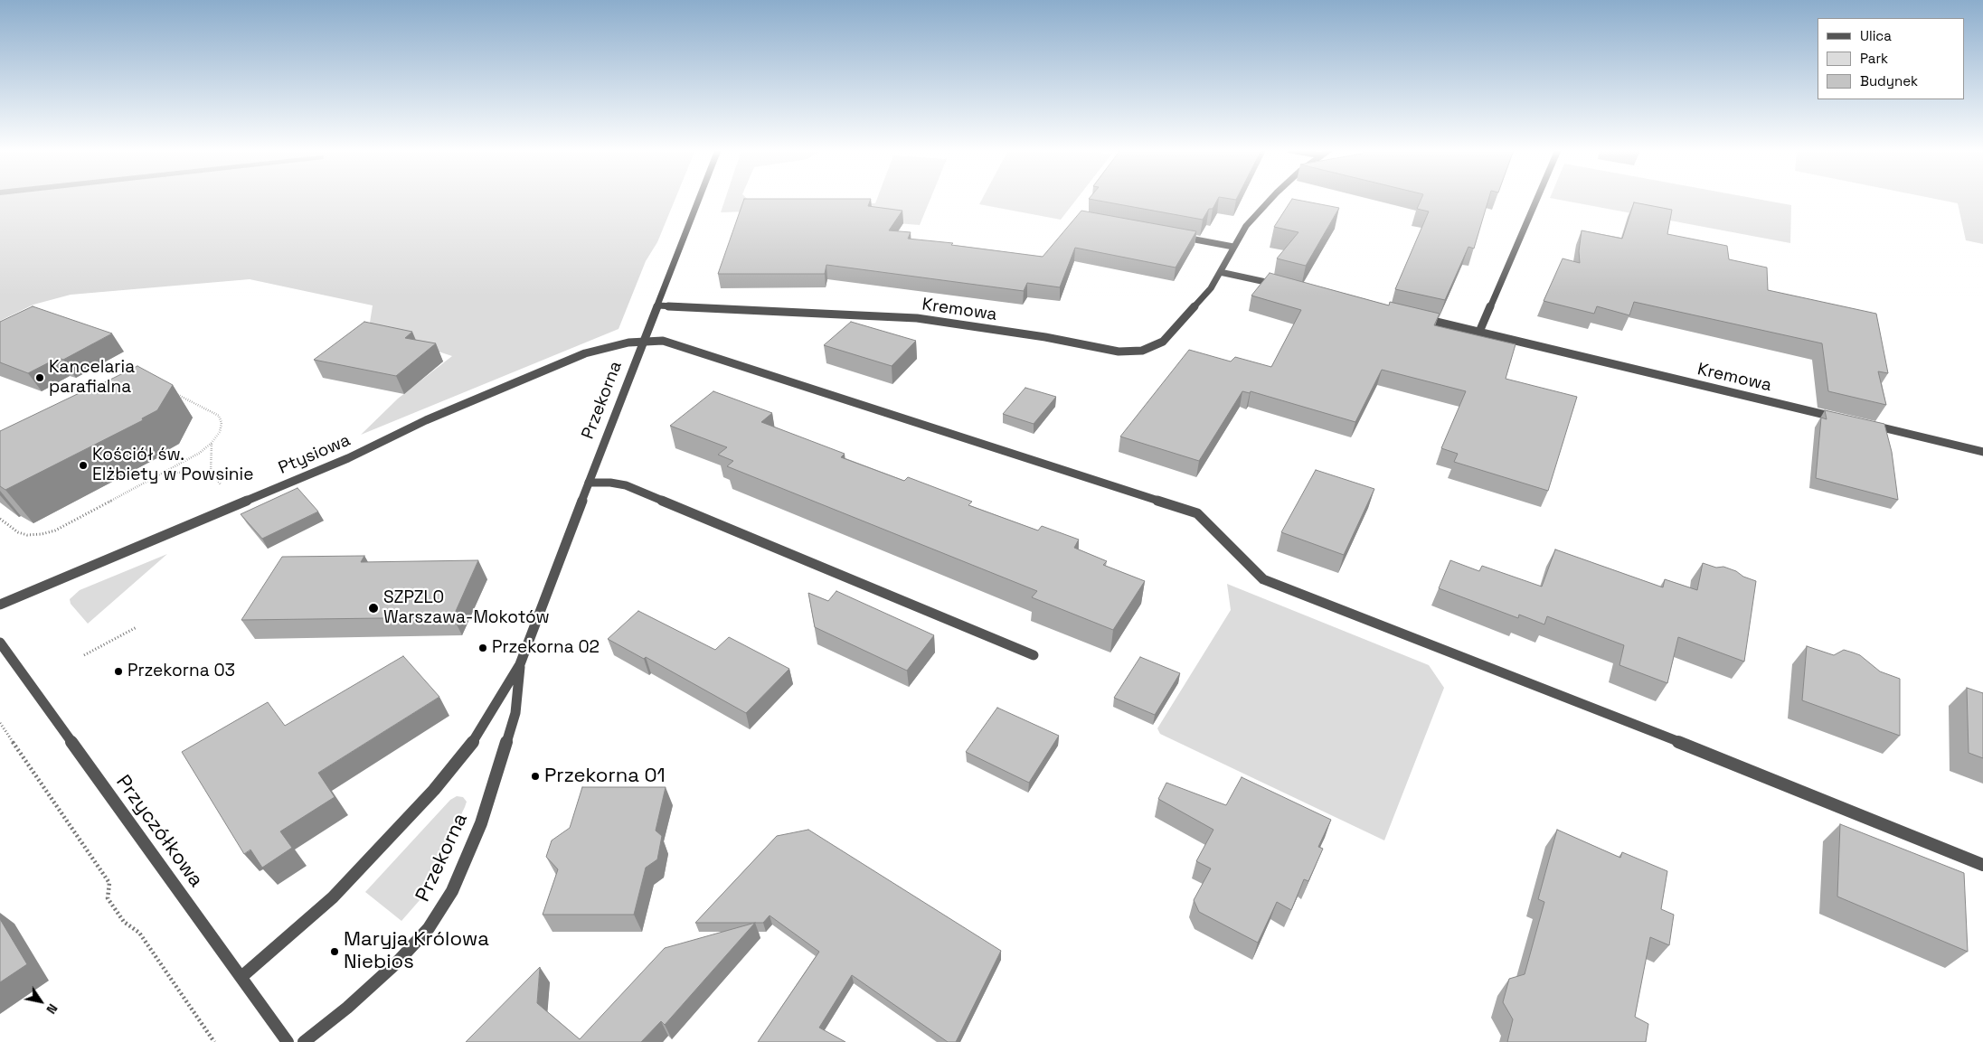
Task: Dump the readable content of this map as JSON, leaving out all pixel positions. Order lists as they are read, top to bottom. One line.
{"streets":{"street":["Kremowa","Przekorna","Ptysiowa","Przyczółkowa"]},"crossings":[["Kremowa","Przekorna"],["Przekorna","Ptysiowa"],["Przekorna","Przyczółkowa"]],"places":["Kancelaria parafialna","Kościół św. Elżbiety w Powsinie","SZPZLO Warszawa-Mokotów","Przekorna 02","Przekorna 03","Przekorna 01","Maryja Królowa Niebios"],"legend":["Ulica","Park","Budynek"],"north":"bottom right"}
